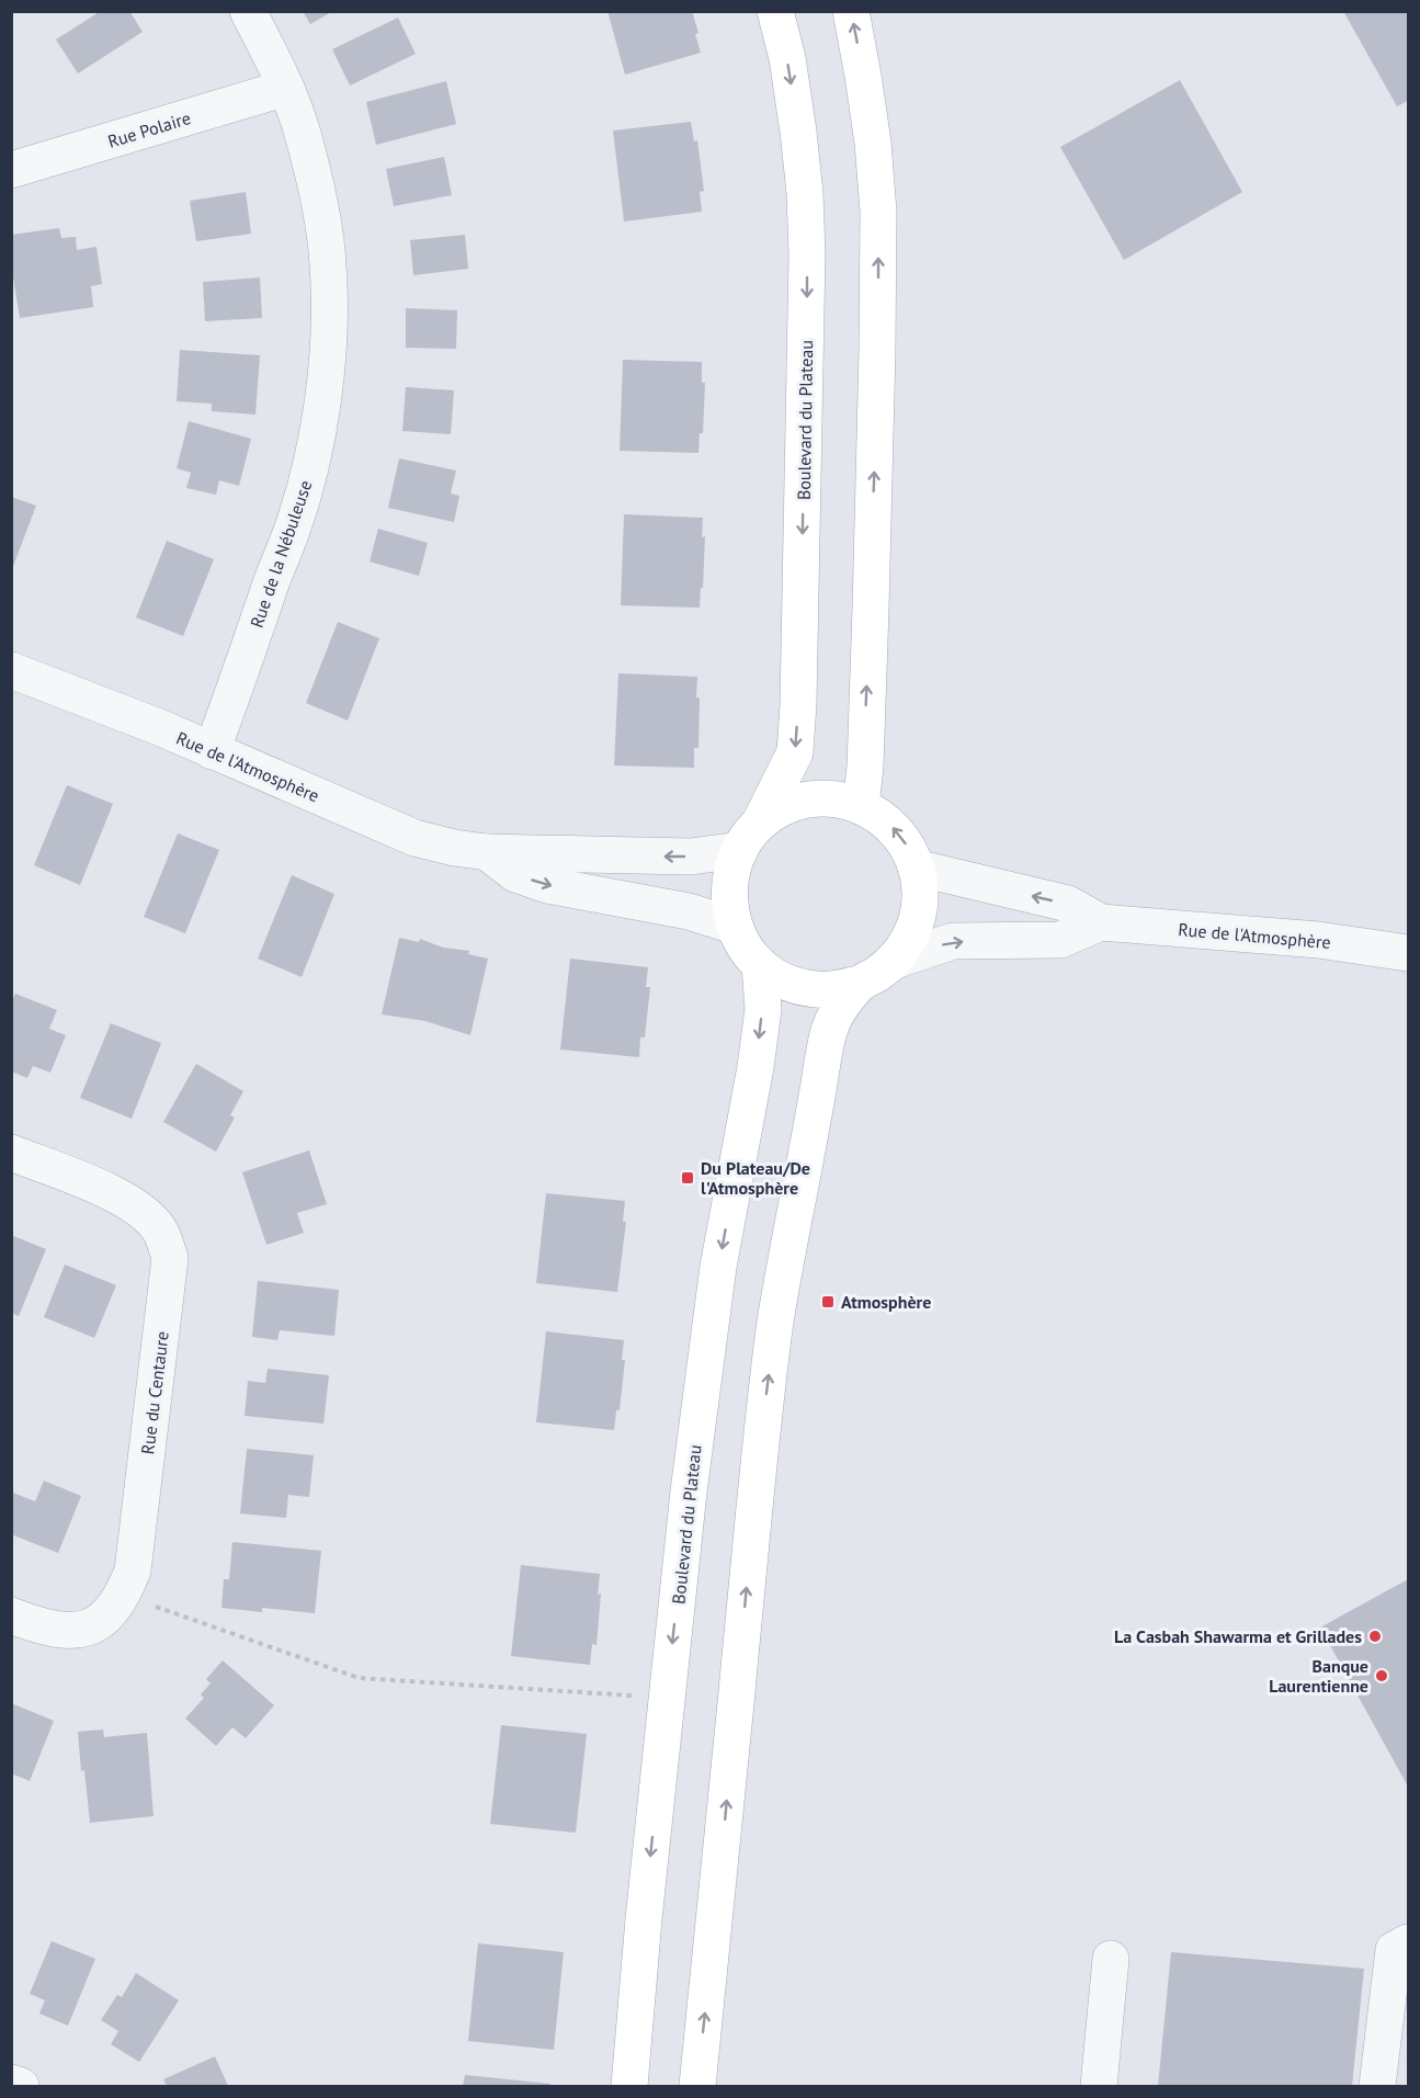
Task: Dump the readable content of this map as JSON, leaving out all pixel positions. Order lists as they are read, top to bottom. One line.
{"streets":{"main road":["Boulevard du Plateau"],"street":["Rue Polaire","Rue de la Nébuleuse","Rue de l'Atmosphère","Rue du Centaure"]},"crossings":[["Rue Polaire","Rue de la Nébuleuse"],["Boulevard du Plateau","Rue de l'Atmosphère"],["Rue de la Nébuleuse","Rue de l'Atmosphère"]],"places":{"transit":["Du Plateau/De l'Atmosphère","Atmosphère"],"other":["La Casbah Shawarma et Grillades","Banque Laurentienne"]}}
